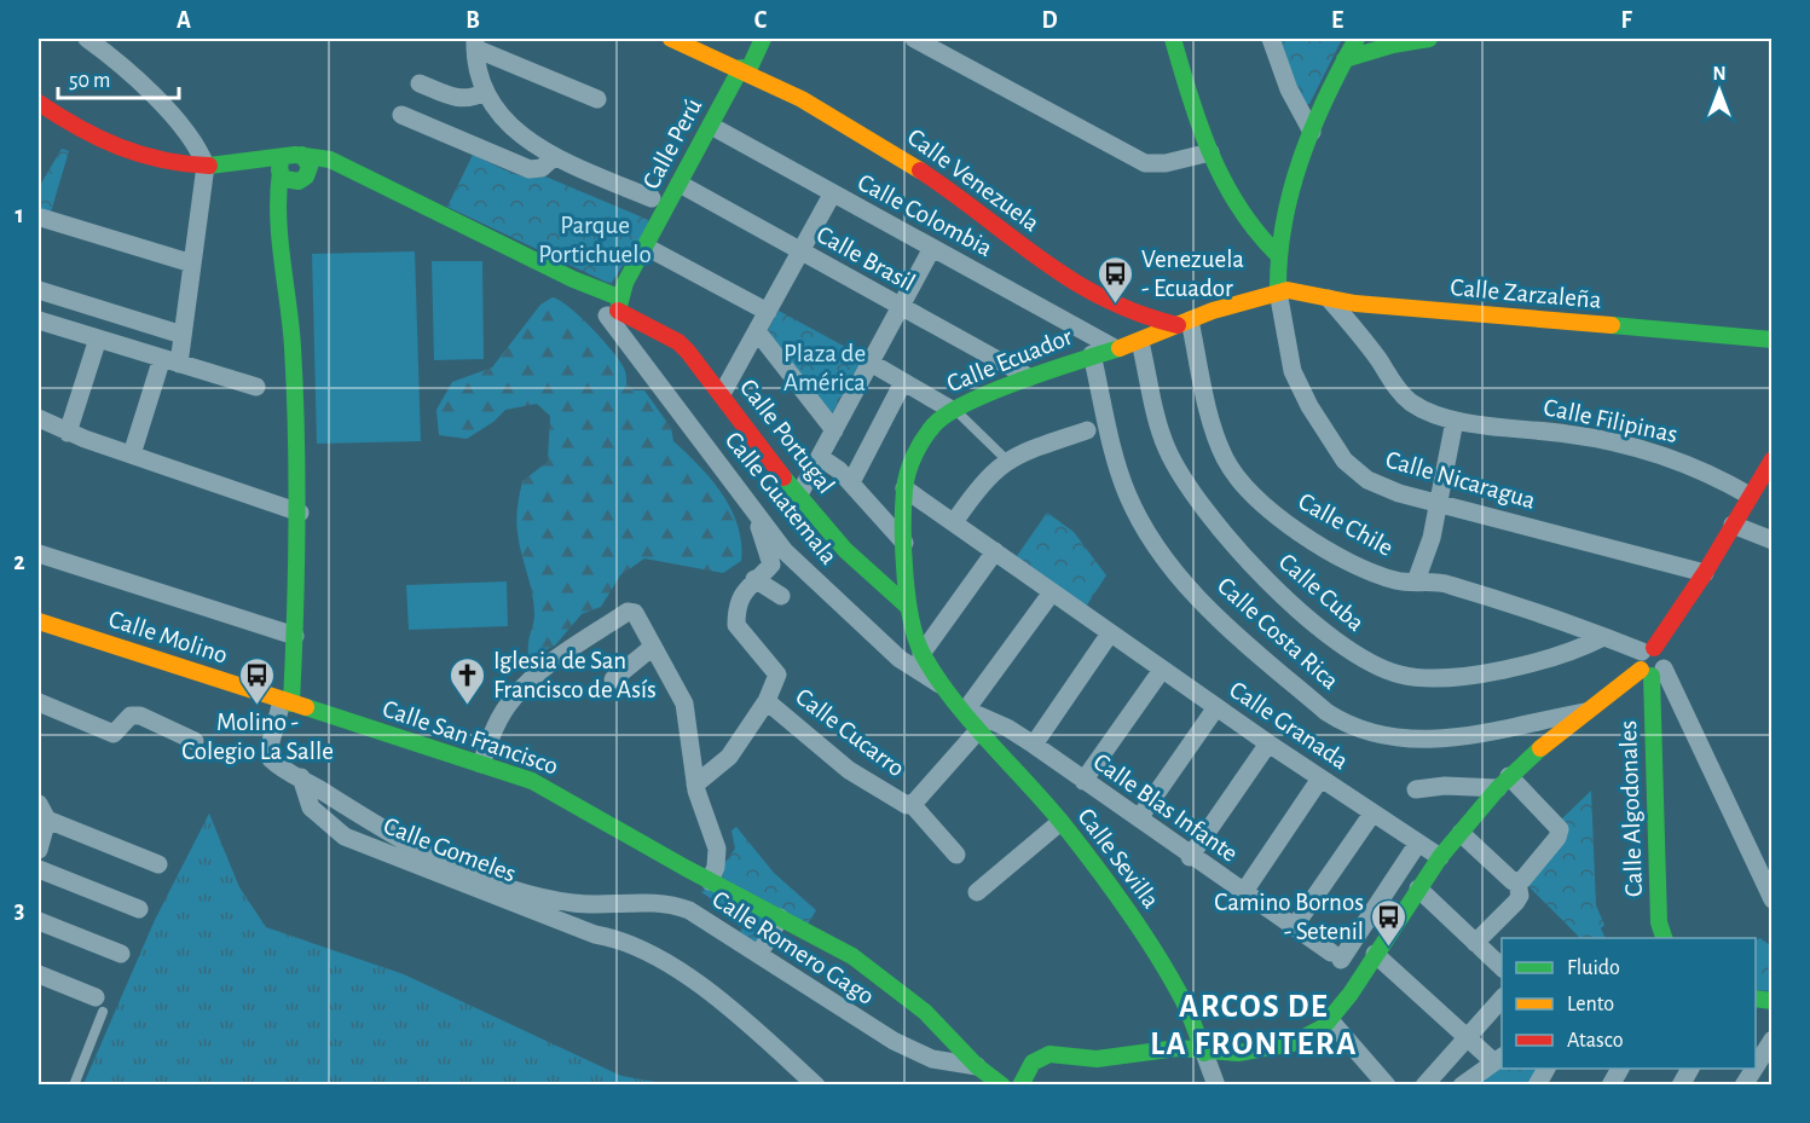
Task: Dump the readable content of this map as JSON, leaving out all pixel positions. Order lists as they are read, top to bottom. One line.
{"streets":{"street":["Calle Perú","Calle Venezuela","Calle Colombia","Calle Brasil","Calle Zarzaleña","Calle Ecuador","Calle Filipinas","Calle Portugal","Calle Nicaragua","Calle Guatemala","Calle Chile","Calle Cuba","Calle Costa Rica","Calle Molino","Calle Granada","Calle Cucarro","Calle San Francisco","Calle Blas Infante","Calle Algodonales","Calle Gomeles","Calle Sevilla","Calle Romero Gago"]},"crossings":[["Calle Perú","Calle Venezuela"],["Calle Perú","Calle Colombia"],["Calle Perú","Calle Brasil"],["Calle Perú","Calle Portugal"],["Calle Perú","Calle Guatemala"],["Calle Venezuela","Calle Ecuador"],["Calle Venezuela","Calle Chile"],["Calle Colombia","Calle Ecuador"],["Calle Brasil","Calle Ecuador"],["Calle Zarzaleña","Calle Ecuador"],["Calle Zarzaleña","Calle Filipinas"],["Calle Zarzaleña","Calle Nicaragua"],["Calle Ecuador","Calle Portugal"],["Calle Ecuador","Calle Nicaragua"],["Calle Ecuador","Calle Guatemala"],["Calle Ecuador","Calle Chile"],["Calle Ecuador","Calle Cuba"],["Calle Ecuador","Calle Costa Rica"],["Calle Ecuador","Calle Granada"],["Calle Ecuador","Calle Blas Infante"],["Calle Ecuador","Calle Sevilla"],["Calle Portugal","Calle Guatemala"],["Calle Chile","Calle Cuba"],["Calle Chile","Calle Algodonales"],["Calle Molino","Calle San Francisco"],["Calle Molino","Calle Gomeles"],["Calle Granada","Calle Blas Infante"],["Calle Cucarro","Calle Sevilla"],["Calle San Francisco","Calle Gomeles"],["Calle San Francisco","Calle Romero Gago"],["Calle Blas Infante","Calle Sevilla"],["Calle Gomeles","Calle Romero Gago"]],"districts":["ARCOS DE LA FRONTERA"],"parks":["Parque Portichuelo","Plaza de América"],"places":{"bus stop":["Venezuela - Ecuador","Molino - Colegio La Salle","Camino Bornos - Setenil"],"church":["Iglesia de San Francisco de Asís"]},"legend":["Fluido","Lento","Atasco"],"scale_bar":"50 m","north":"top","grid":{"columns":["A","B","C","D","E","F"],"rows":["1","2","3"]}}
